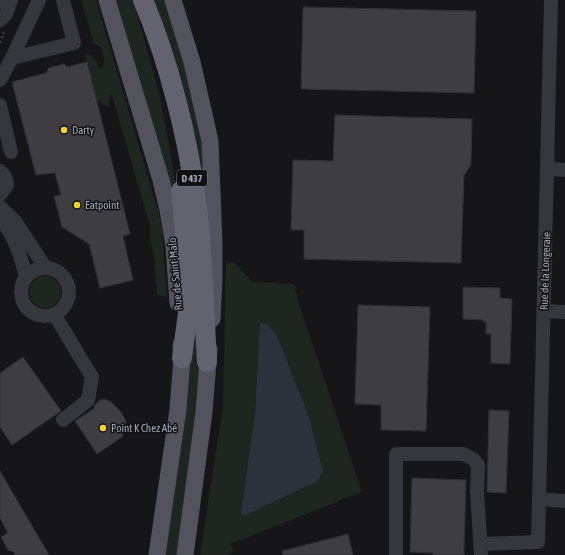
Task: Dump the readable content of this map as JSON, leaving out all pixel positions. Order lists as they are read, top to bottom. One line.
{"streets":{"highway":["D 437"],"main road":["Rue de Saint-Malo"],"street":["Rue de la Longeraie"]},"crossings":[["D 437","Rue de Saint-Malo"]],"places":["Darty","Eatpoint","Point K Chez Abé"]}
